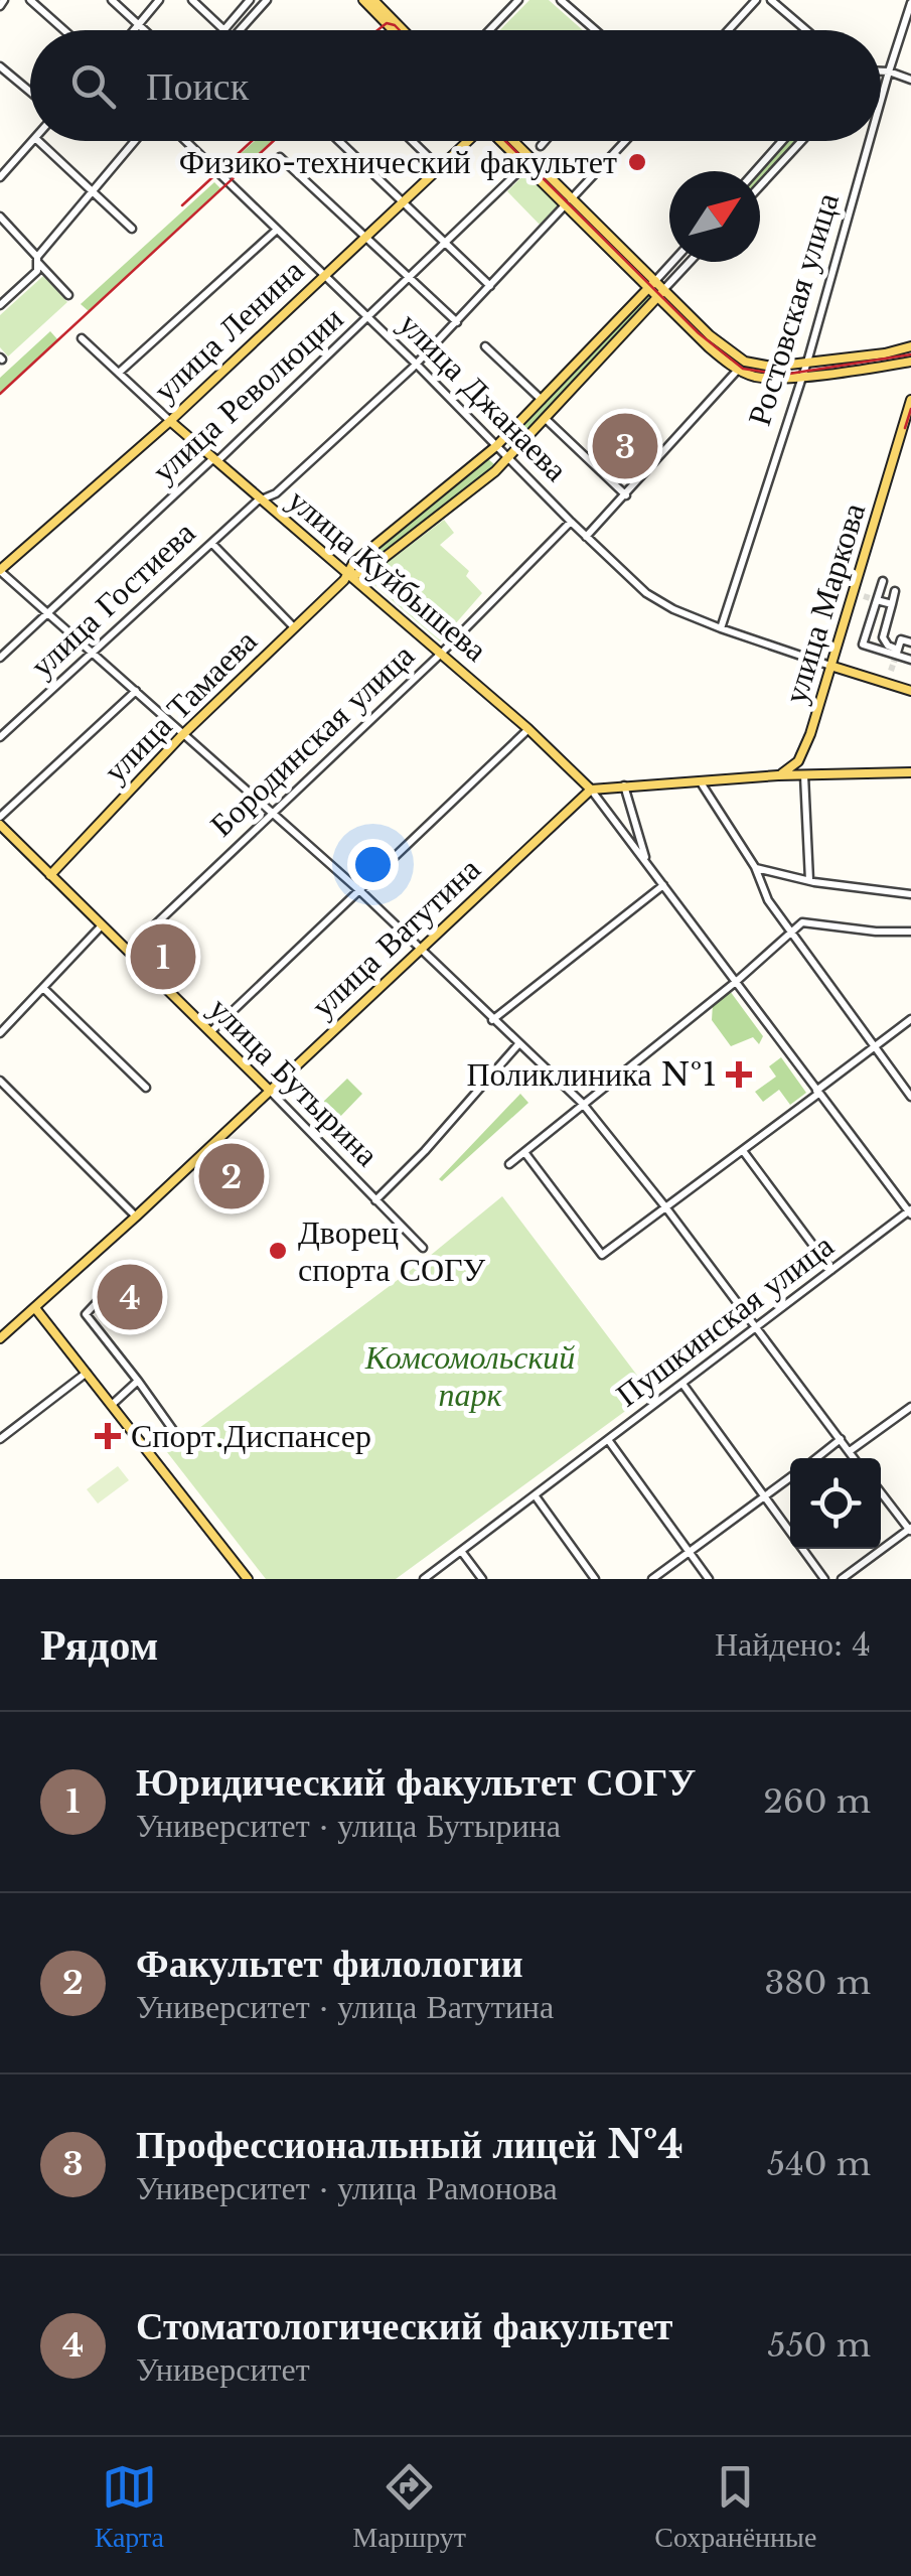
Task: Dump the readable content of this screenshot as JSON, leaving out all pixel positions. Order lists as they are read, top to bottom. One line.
{"streets":{"main road":["улица Ленина","улица Джанаева","улица Куйбышева","улица Маркова","улица Тамаева","улица Ватутина","улица Бутырина"],"street":["Ростовская улица","улица Революции","улица Гостиева","Бородинская улица","Пушкинская улица"]},"crossings":[["Ростовская улица","улица Джанаева"],["улица Ленина","улица Джанаева"],["улица Ленина","улица Куйбышева"],["улица Революции","улица Джанаева"],["улица Революции","улица Куйбышева"],["улица Джанаева","улица Гостиева"],["улица Джанаева","улица Маркова"],["улица Джанаева","улица Тамаева"],["улица Джанаева","Бородинская улица"],["улица Куйбышева","улица Гостиева"],["улица Куйбышева","улица Тамаева"],["улица Куйбышева","Бородинская улица"],["улица Куйбышева","улица Ватутина"],["улица Куйбышева","Пушкинская улица"],["улица Тамаева","улица Бутырина"],["Бородинская улица","улица Бутырина"],["улица Ватутина","улица Бутырина"]],"parks":["Комсомольский парк"],"places":{"other":["Физико-технический факультет","Дворец спорта СОГУ"],"health":["Поликлиника №1","Спорт.Диспансер"]},"north":"top right","page":{"search":"Поиск","pins":["3","1","2","4"],"heading":["Рядом","Найдено: 4"],"list":[{"mark":"1","name":"Юридический факультет СОГУ","note":"Университет · улица Бутырина","value":"260 m"},{"mark":"2","name":"Факультет филологии","note":"Университет · улица Ватутина","value":"380 m"},{"mark":"3","name":"Профессиональный лицей №4","note":"Университет · улица Рамонова","value":"540 m"},{"mark":"4","name":"Стоматологический факультет","note":"Университет","value":"550 m"}],"nav":["Карта","Маршрут","Сохранённые"]}}
